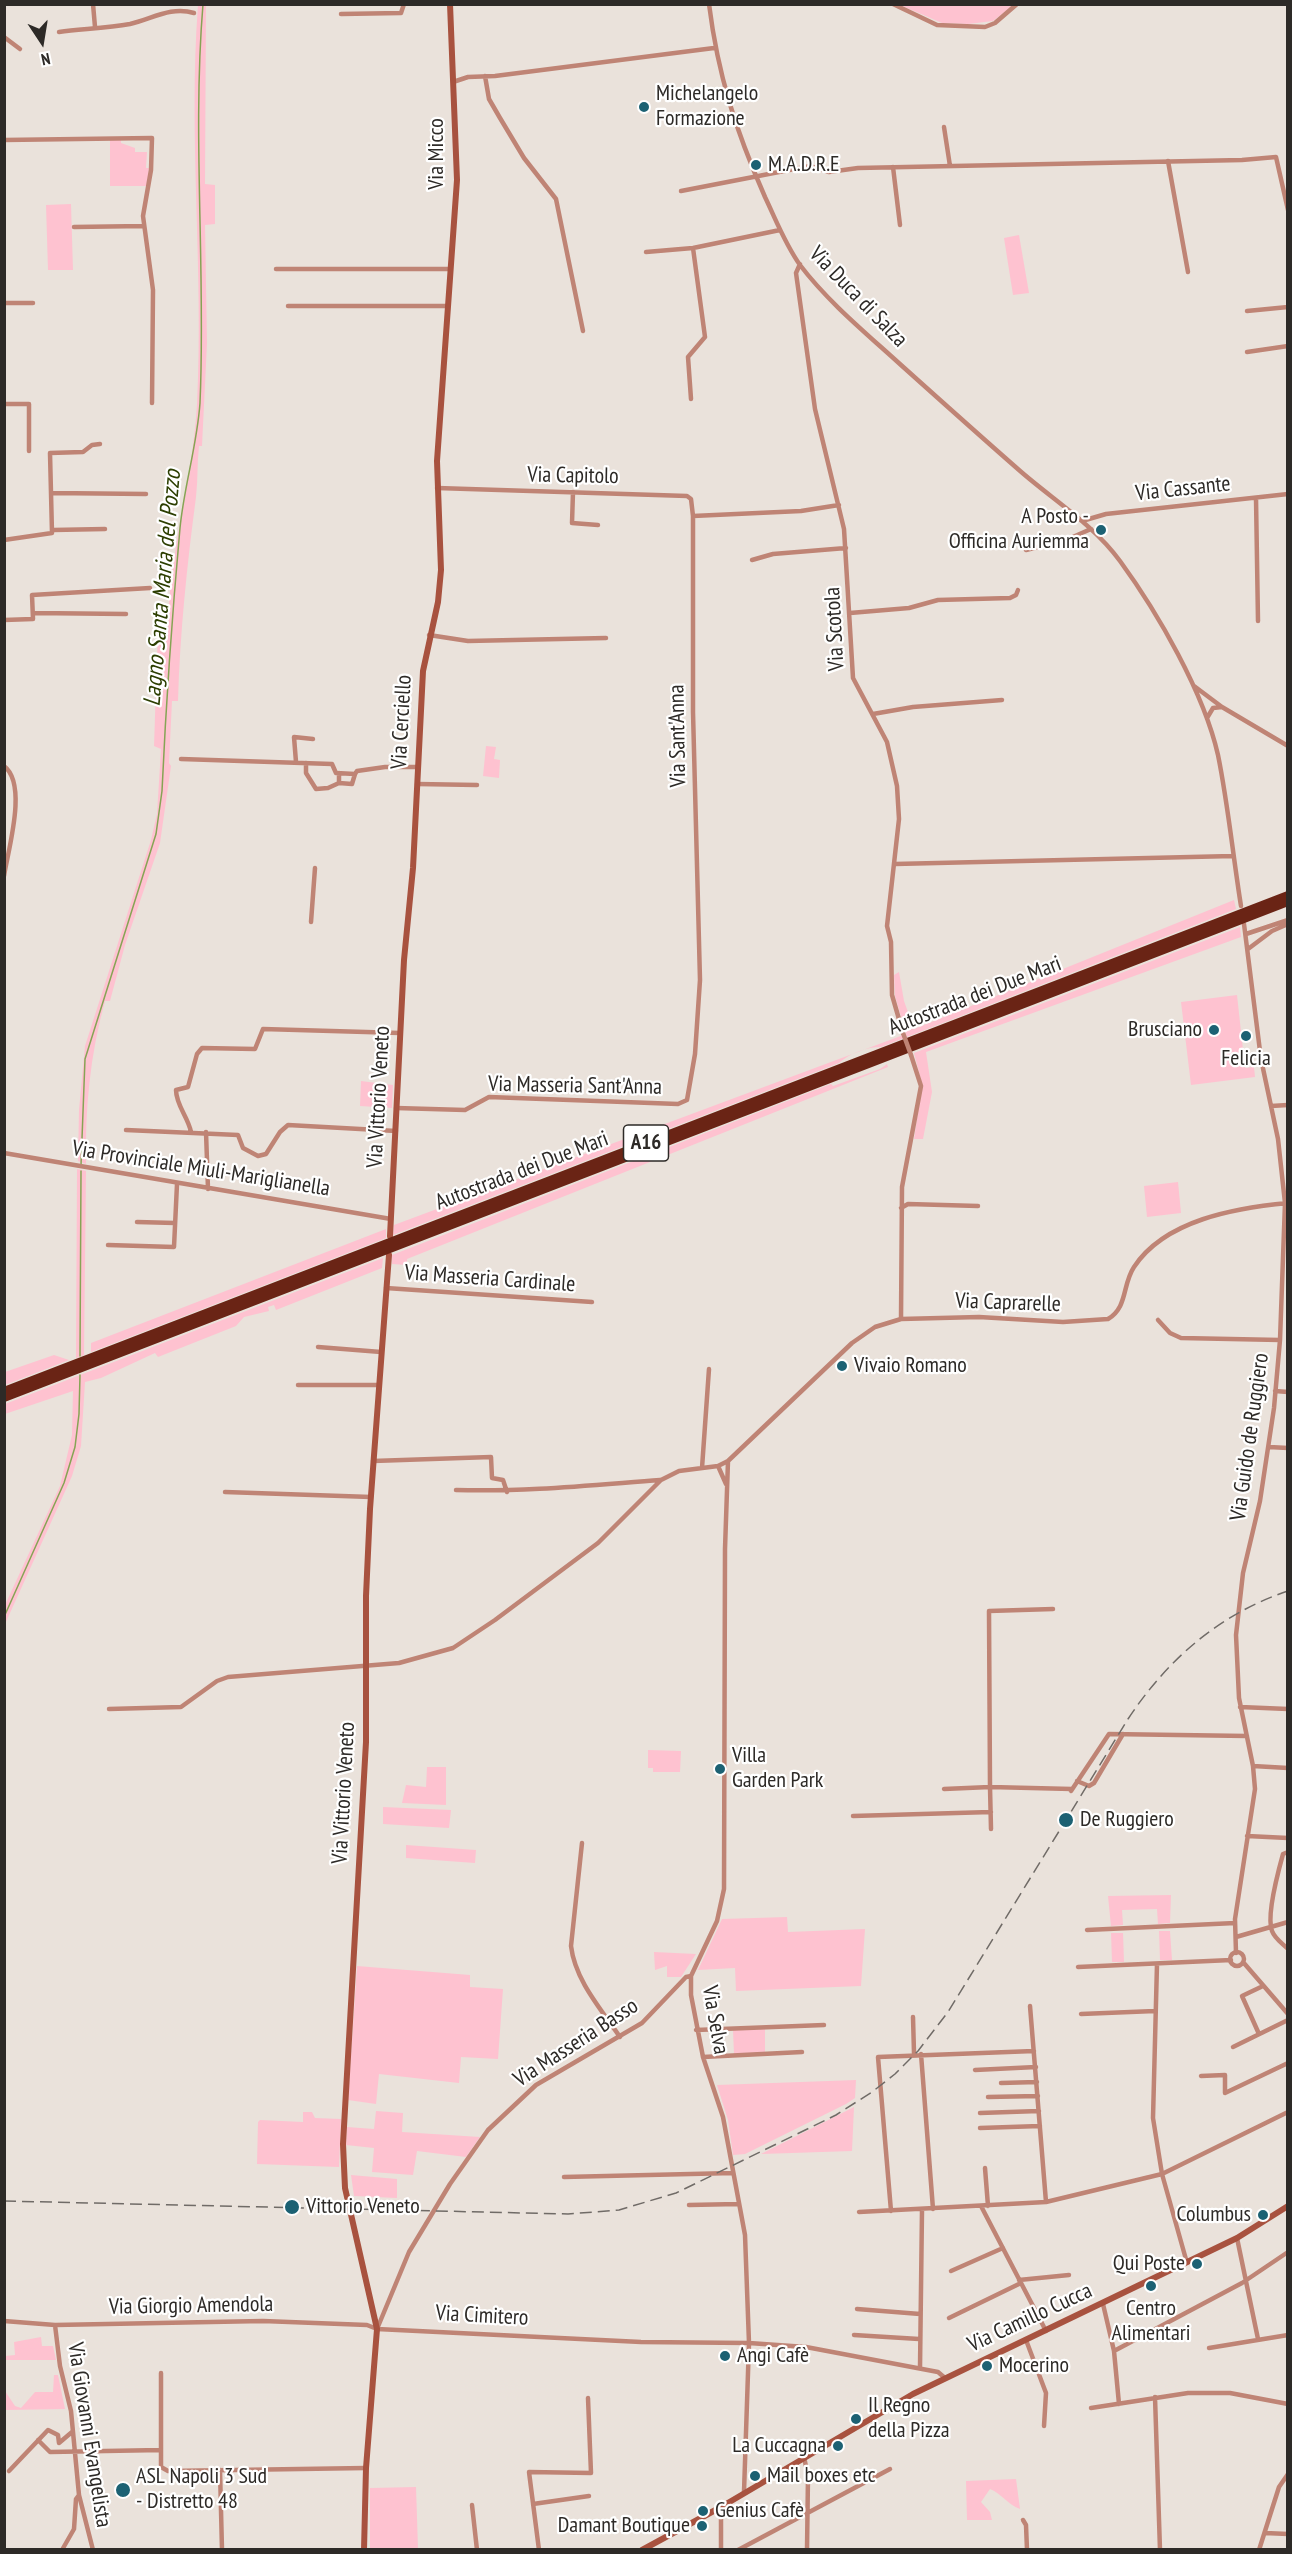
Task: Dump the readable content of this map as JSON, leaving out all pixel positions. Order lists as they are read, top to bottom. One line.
{"streets":{"highway":["Autostrada dei Due Mari","A16"],"street":["Via Micco","Via Duca di Salza","Via Capitolo","Via Cassante","Via Scotola","Via Cerciello","Via Sant'Anna","Via Masseria Sant'Anna","Via Vittorio Veneto","Via Provinciale Miuli-Mariglianella","Via Masseria Cardinale","Via Caprarelle","Via Guido de Ruggiero","Via Selva","Via Masseria Basso","Via Giorgio Amendola","Via Cimitero","Via Camillo Cucca","Via Giovanni Evangelista"]},"crossings":[["Via Micco","Via Capitolo"],["Via Micco","Via Cerciello"],["Via Duca di Salza","Via Cassante"],["Via Duca di Salza","Via Scotola"],["Via Capitolo","Via Cerciello"],["Via Capitolo","Via Sant'Anna"],["Via Scotola","Via Caprarelle"],["Via Cerciello","Via Vittorio Veneto"],["Via Sant'Anna","Via Masseria Sant'Anna"],["Via Masseria Sant'Anna","Via Vittorio Veneto"],["Via Vittorio Veneto","Via Provinciale Miuli-Mariglianella"],["Via Vittorio Veneto","Via Masseria Cardinale"],["Via Vittorio Veneto","Via Masseria Basso"],["Via Vittorio Veneto","Via Giorgio Amendola"],["Via Vittorio Veneto","Via Cimitero"],["Via Caprarelle","Via Guido de Ruggiero"],["Via Caprarelle","Via Selva"],["Via Selva","Via Masseria Basso"],["Via Selva","Via Cimitero"],["Via Selva","Via Camillo Cucca"],["Via Masseria Basso","Via Giorgio Amendola"],["Via Masseria Basso","Via Cimitero"],["Via Giorgio Amendola","Via Cimitero"],["Via Giorgio Amendola","Via Giovanni Evangelista"],["Via Cimitero","Via Camillo Cucca"]],"water":["Lagno Santa Maria del Pozzo"],"places":["Michelangelo Formazione","M.A.D.R.E","A Posto - Officina Auriemma","Brusciano","Felicia","Vivaio Romano","Villa Garden Park","De Ruggiero","Vittorio Veneto","Columbus","Qui Poste","Centro Alimentari","Angi Cafè","Mocerino","Il Regno della Pizza","La Cuccagna","Mail boxes etc","ASL Napoli 3 Sud - Distretto 48","Genius Cafè","Damant Boutique"],"north":"bottom"}
